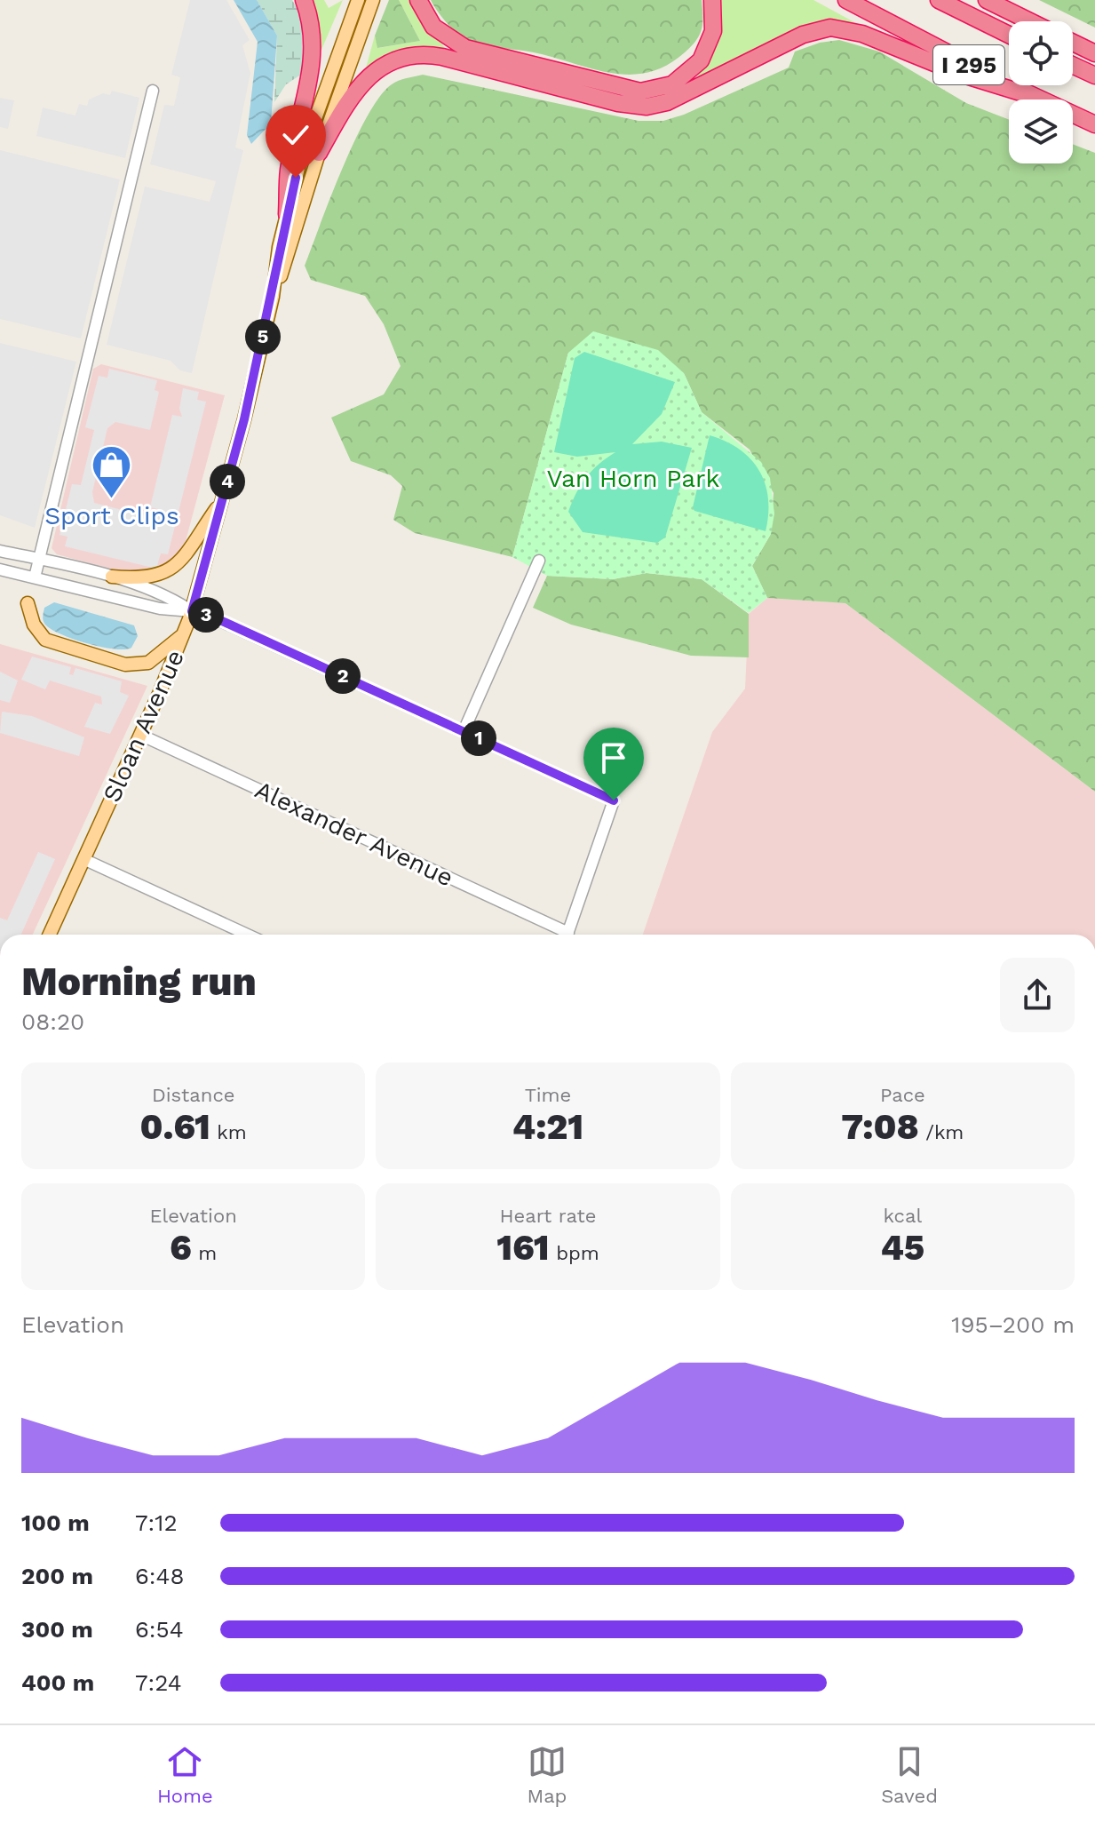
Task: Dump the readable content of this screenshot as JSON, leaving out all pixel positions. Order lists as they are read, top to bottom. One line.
{"streets":{"highway":["I 295"],"main road":["Sloan Avenue"],"street":["Alexander Avenue"]},"crossings":[["Sloan Avenue","Alexander Avenue"]],"parks":["Van Horn Park"],"places":{"shop":["Sport Clips"]},"page":{"pins":["5","4","3","2","1"],"heading":["Morning run","08:20"],"stats":[["Distance","0.61 km"],["Time","4:21"],["Pace","7:08 /km"],["Elevation","6 m"],["Heart rate","161 bpm"],["kcal","45"]],"chart":["Elevation","195–200 m"],"list":[{"name":"100 m","note":"7:12"},{"name":"200 m","note":"6:48"},{"name":"300 m","note":"6:54"},{"name":"400 m","note":"7:24"}],"tabs":["Home","Map","Saved"]}}
